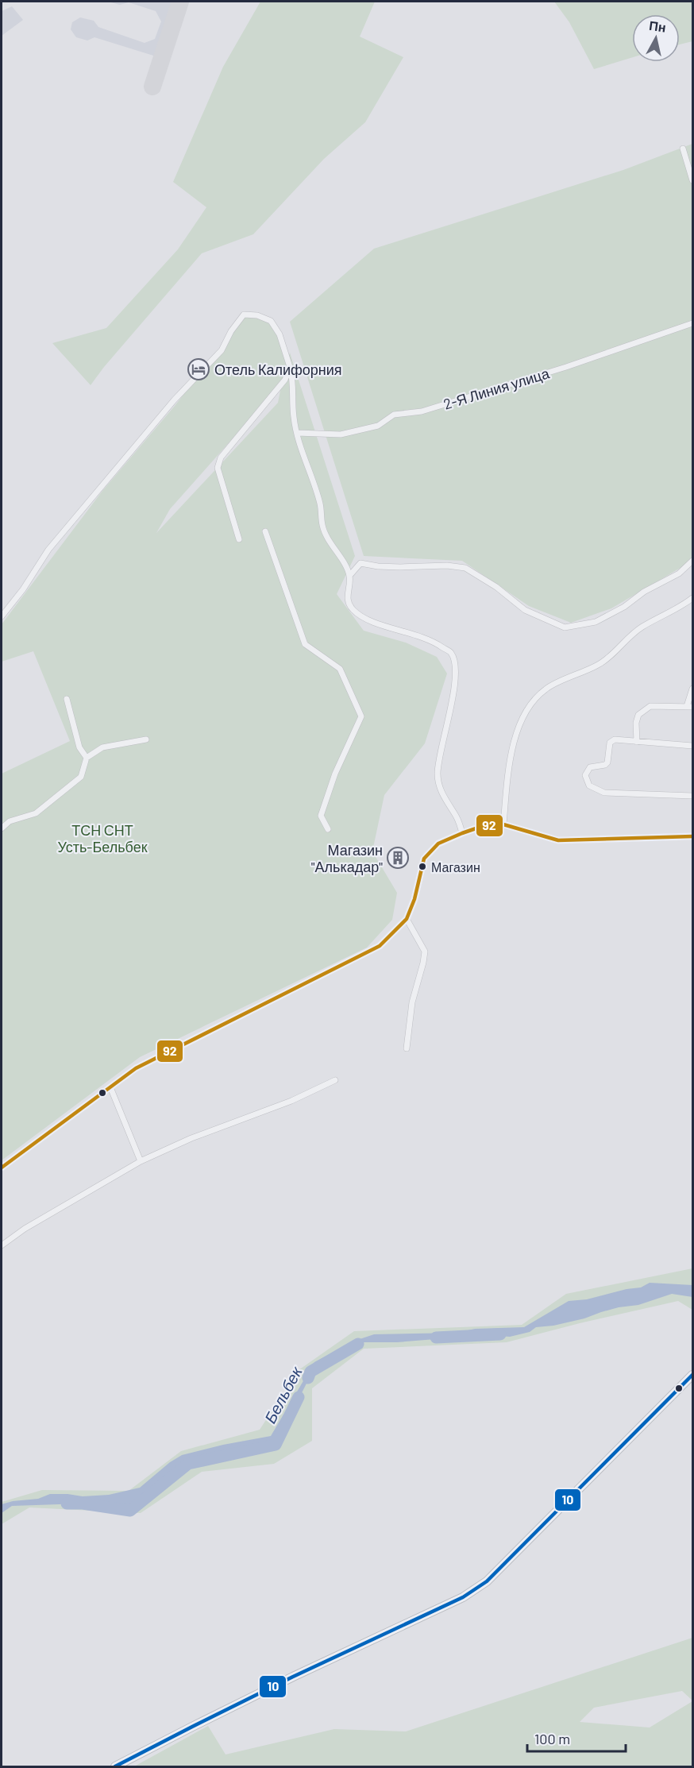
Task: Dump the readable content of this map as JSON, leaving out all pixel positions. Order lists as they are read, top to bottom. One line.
{"streets":{"street":["2-Я Линия улица"]},"water":["Бельбек"],"parks":["ТСН СНТ Усть-Бельбек"],"places":{"hotel":["Отель Калифорния"],"building":["Магазин \"Алькадар\""],"other":["Магазин"]},"lines":["transit line 92","transit line 10"],"scale_bar":"100 m","north":"top"}
